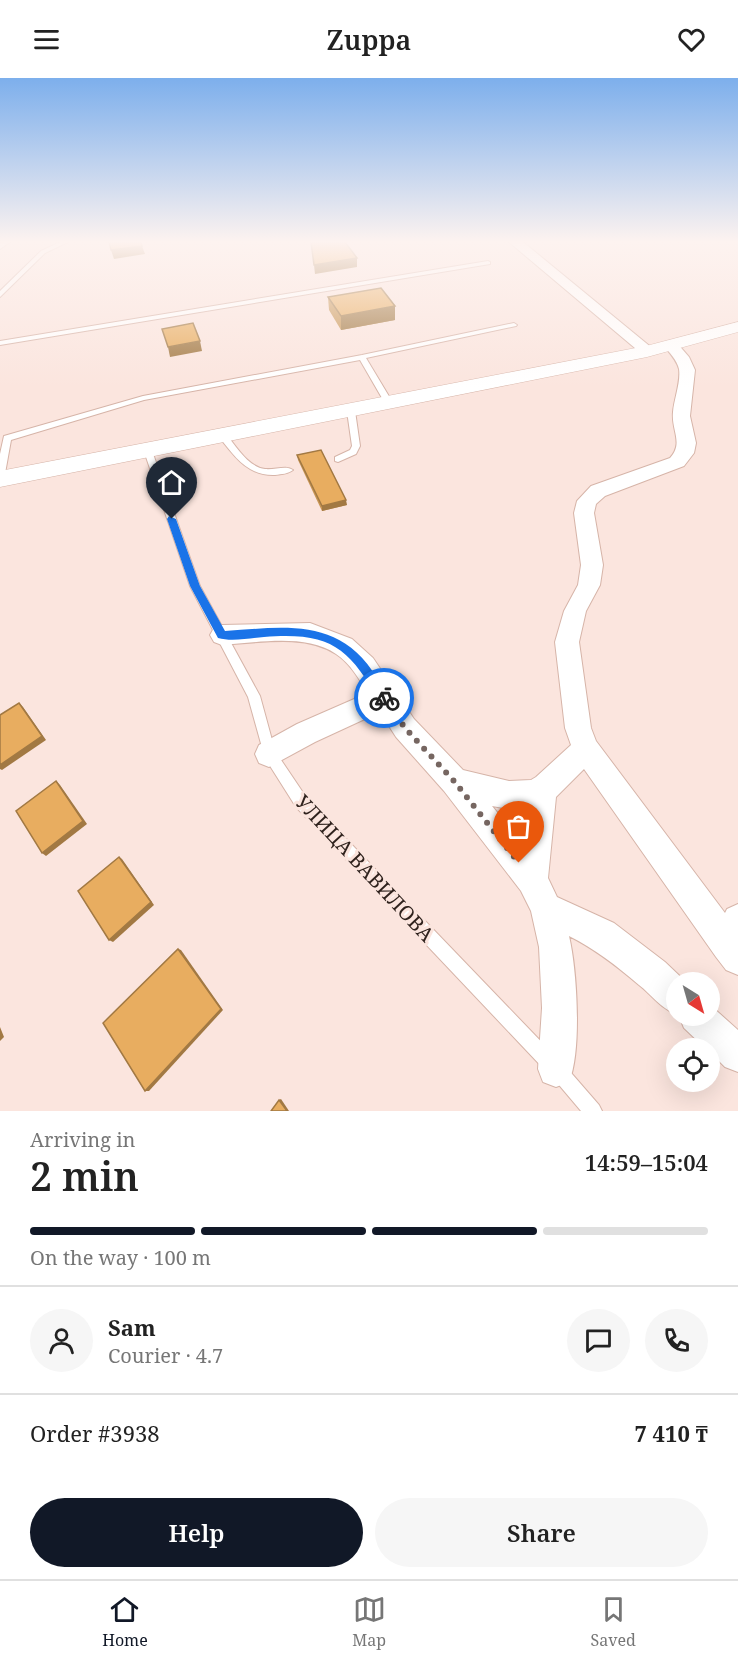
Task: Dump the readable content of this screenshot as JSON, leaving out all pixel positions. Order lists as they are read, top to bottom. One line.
{"streets":{"lane":["УЛИЦА ВАВИЛОВА"]},"north":"bottom right","page":{"header":"Zuppa","heading":["2 min","Arriving in","14:59–15:04"],"panel":["Sam","Courier · 4.7","Order #3938","7 410 ₸"],"bar":"On the way · 100 m","buttons":["Help","Share"],"tabs":["Home","Map","Saved"]}}
